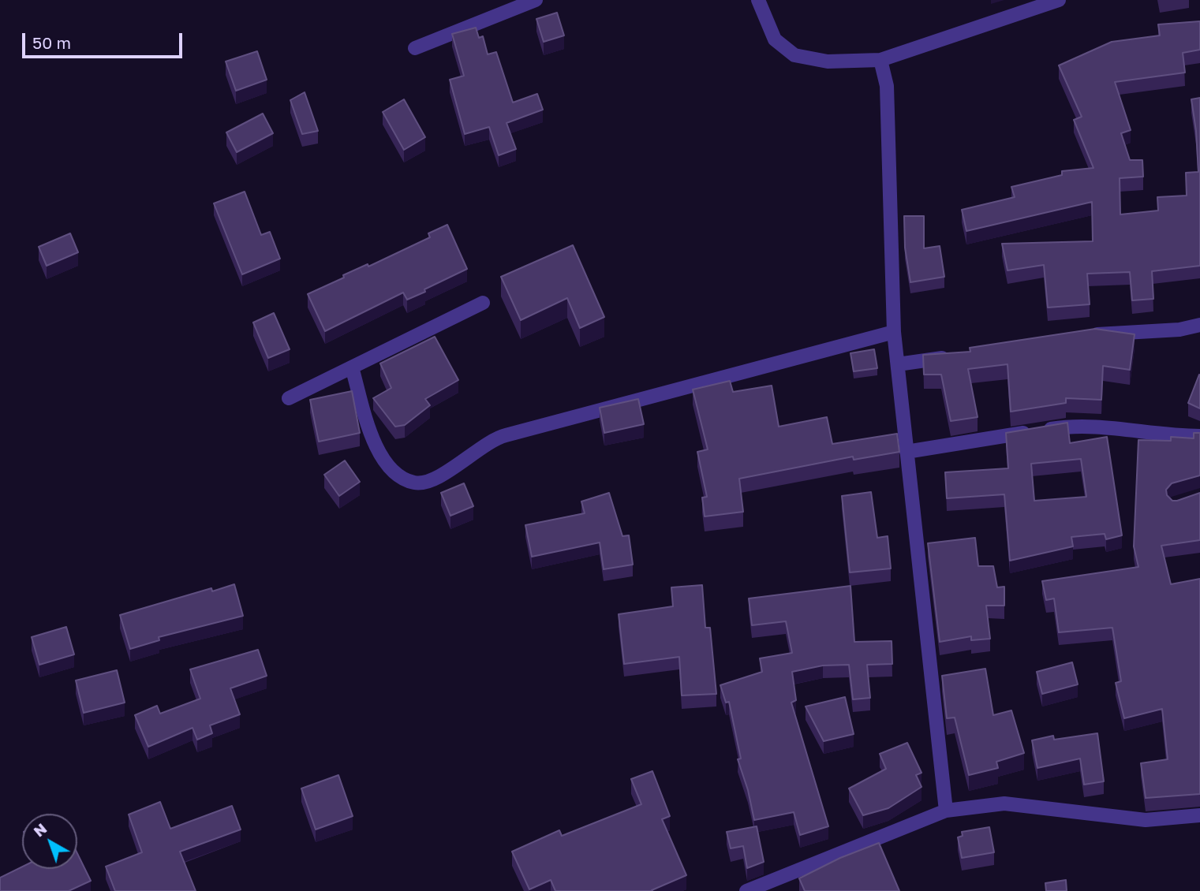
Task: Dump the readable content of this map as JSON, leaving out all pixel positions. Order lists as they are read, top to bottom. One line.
{"scale_bar":"50 m","north":"top left"}
